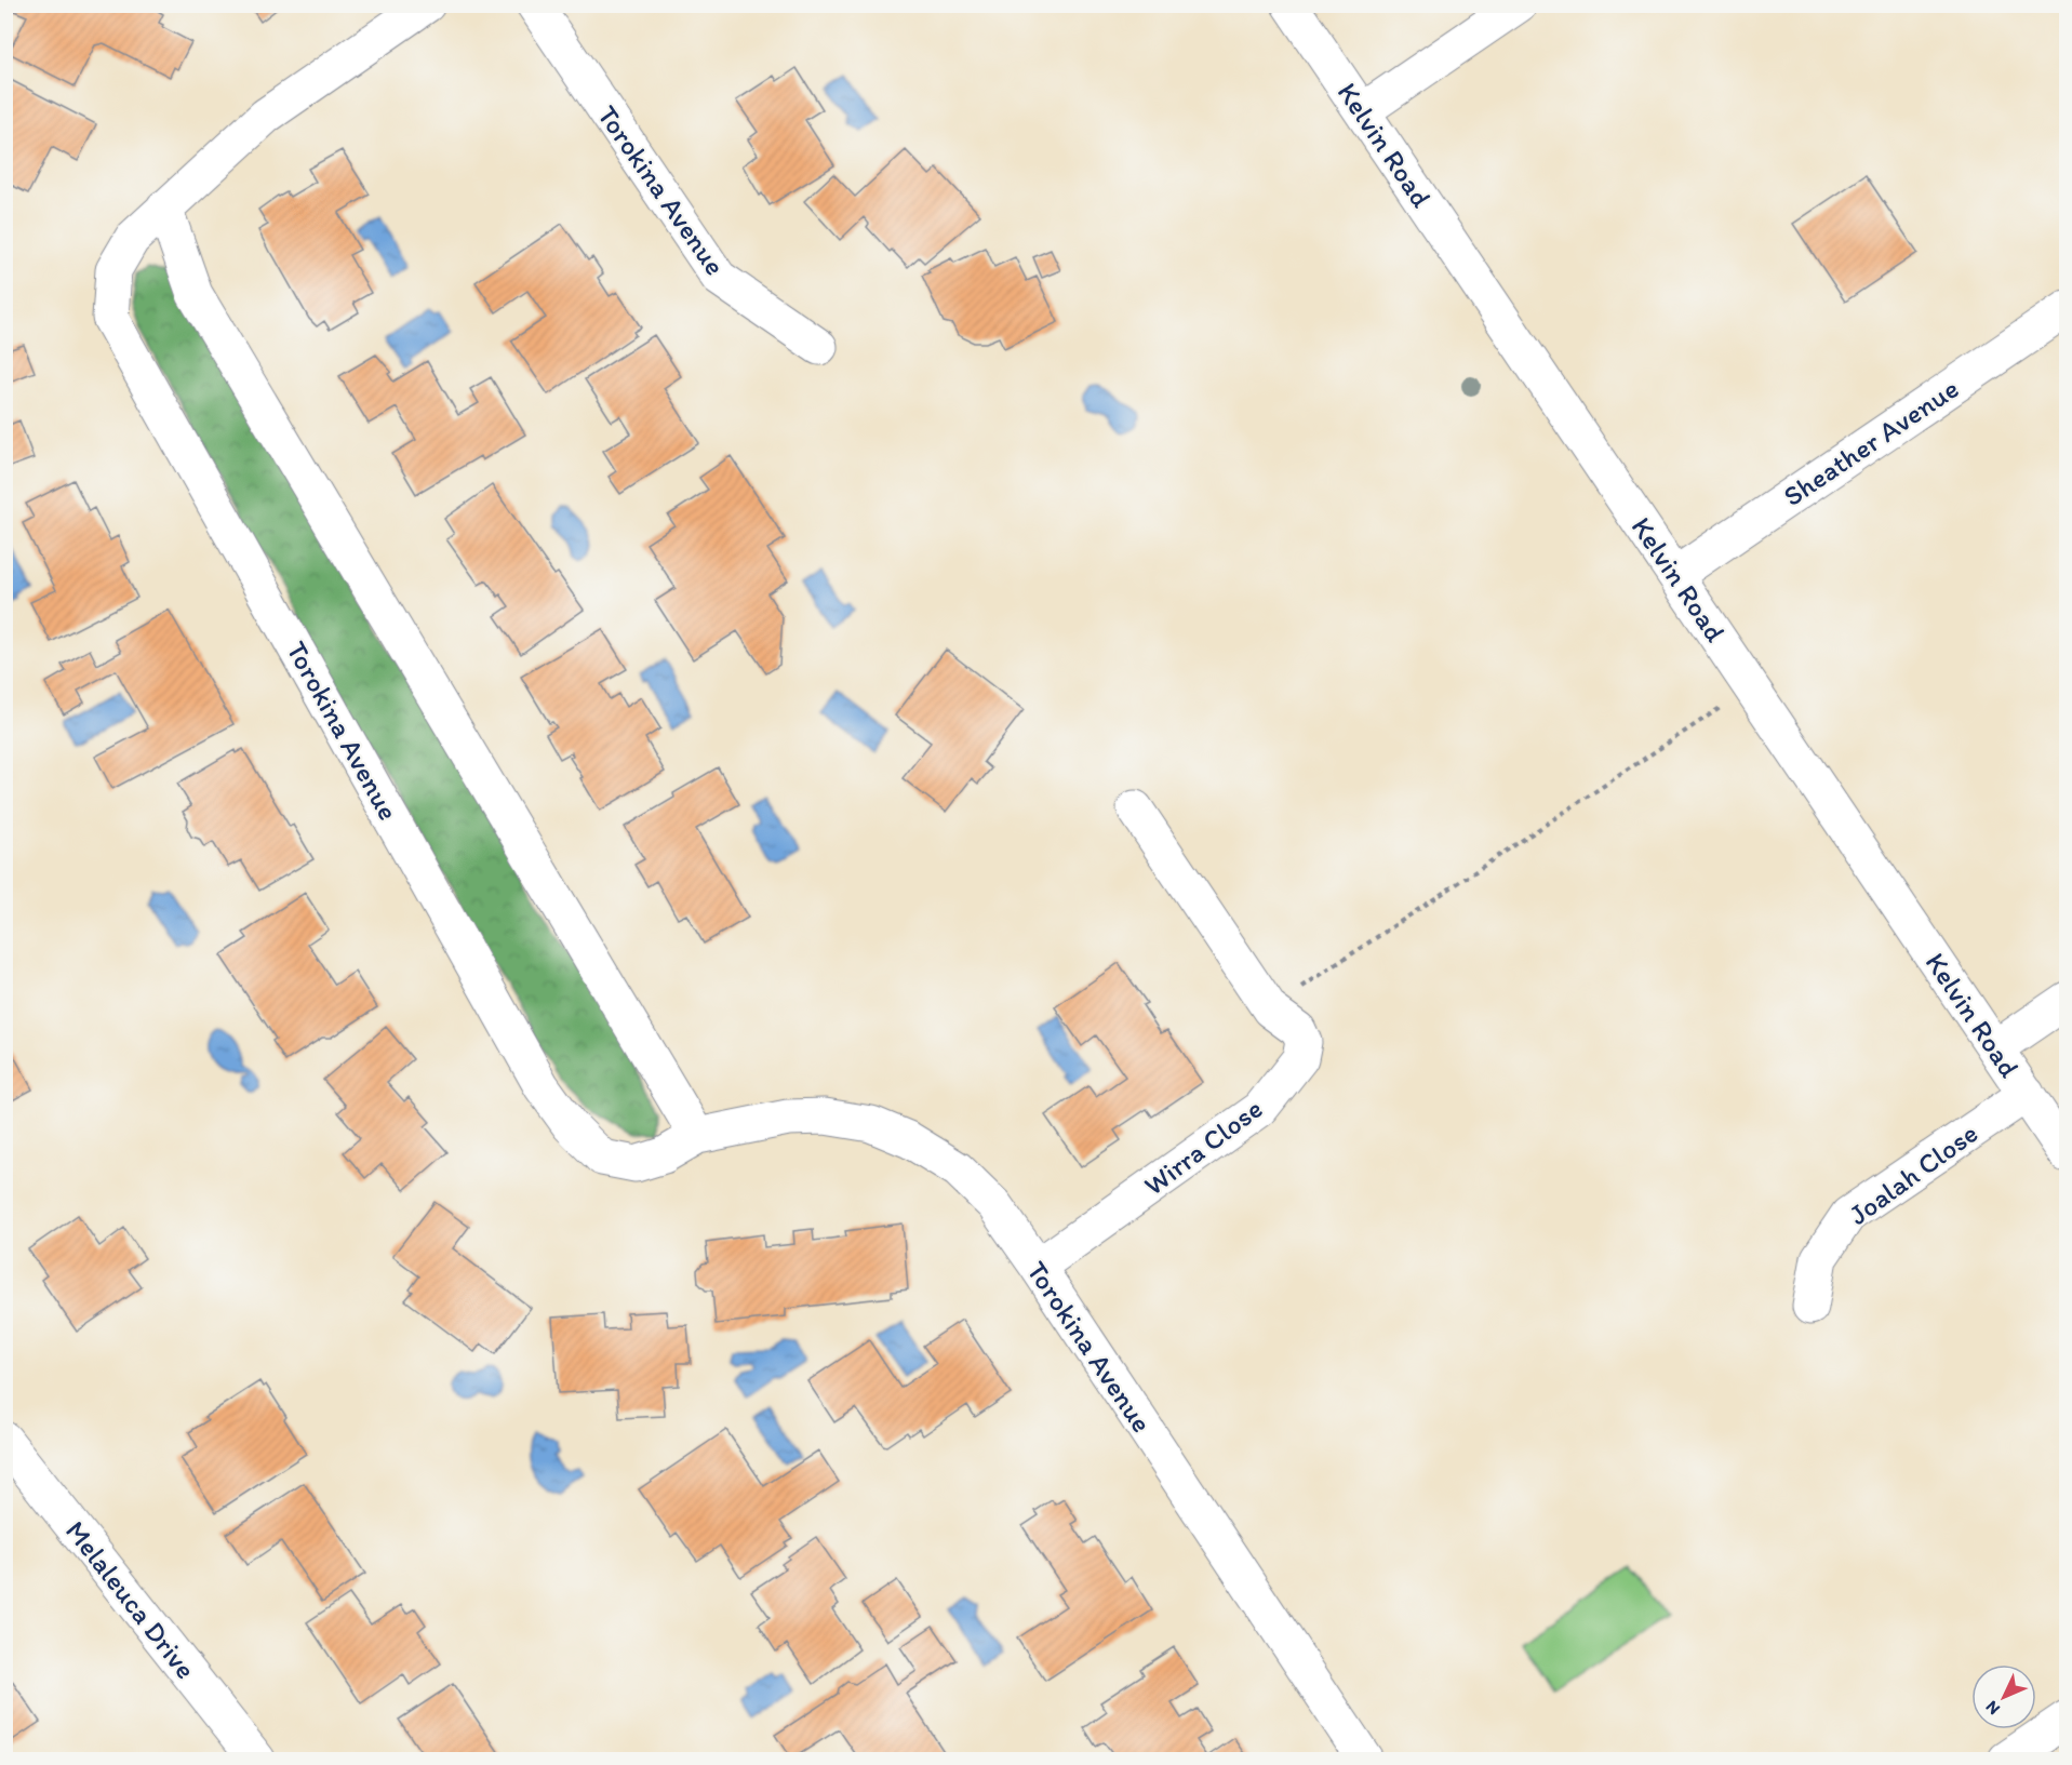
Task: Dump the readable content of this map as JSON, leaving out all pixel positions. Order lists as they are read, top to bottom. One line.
{"streets":{"street":["Kelvin Road","Torokina Avenue","Sheather Avenue","Wirra Close","Joalah Close","Melaleuca Drive"]},"crossings":[["Kelvin Road","Sheather Avenue"],["Kelvin Road","Joalah Close"],["Torokina Avenue","Wirra Close"]],"north":"bottom left"}
